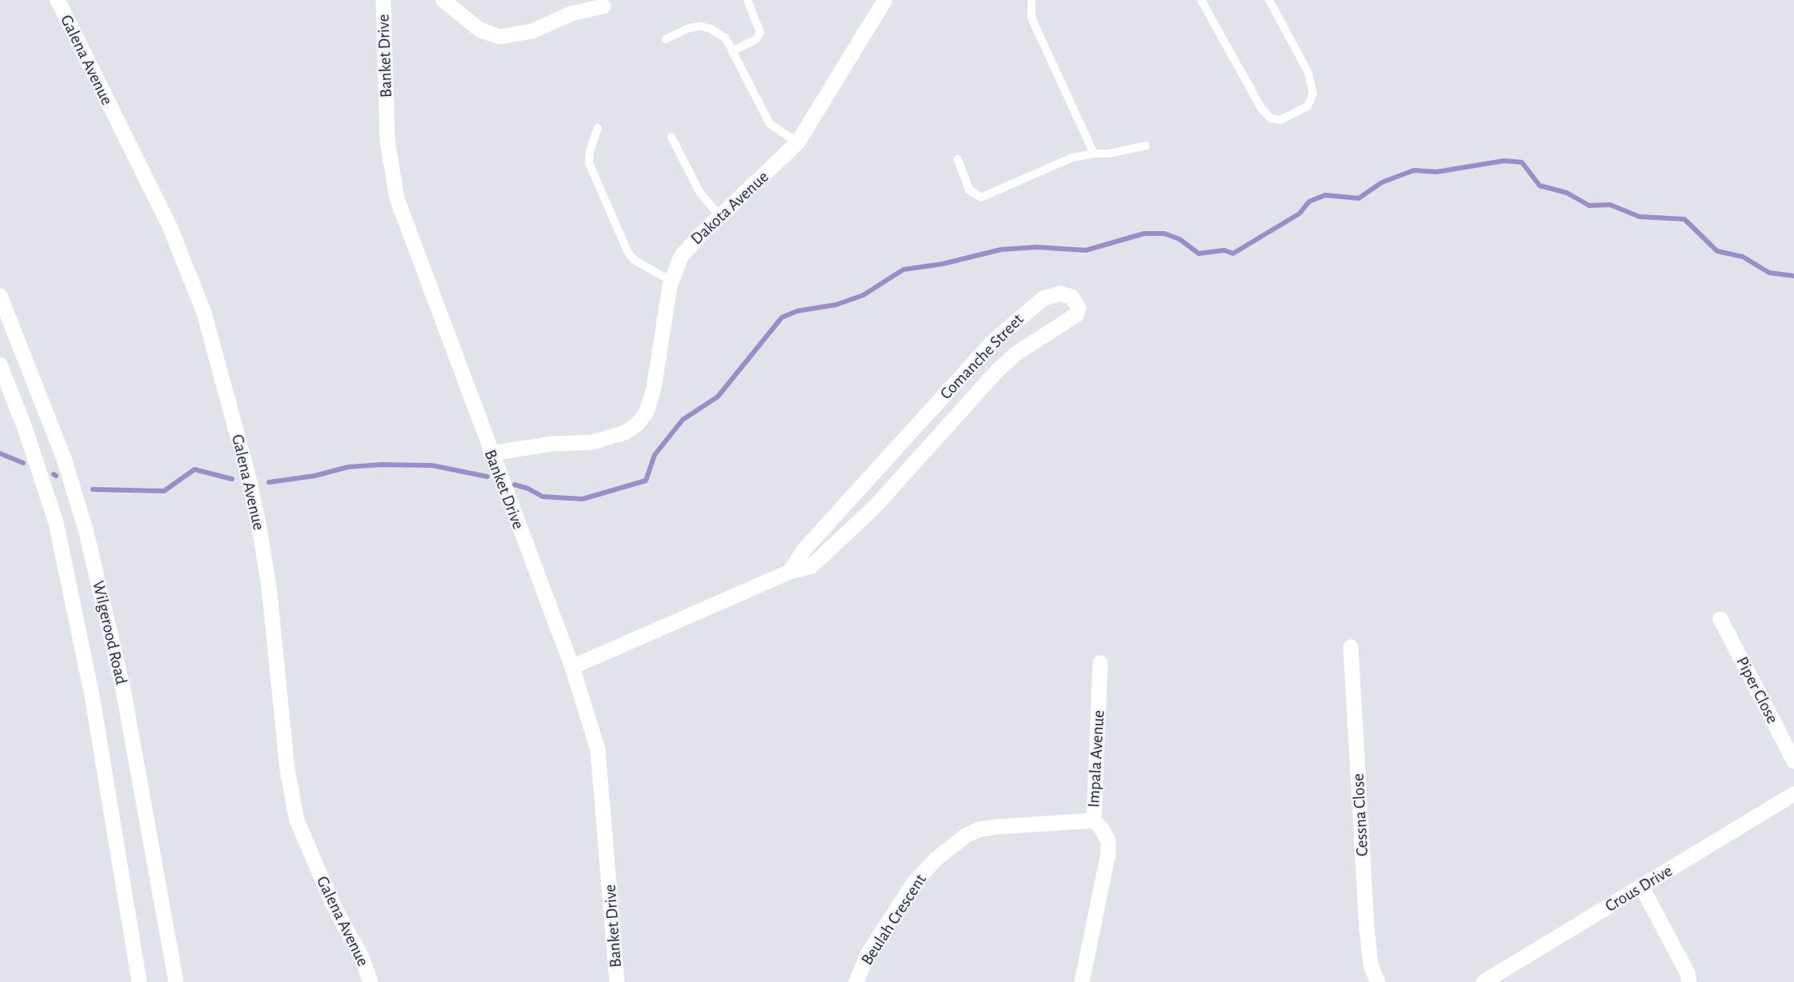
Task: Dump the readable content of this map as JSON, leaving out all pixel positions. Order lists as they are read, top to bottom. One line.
{"streets":{"street":["Banket Drive","Galena Avenue","Dakota Avenue","Comanche Street","Wilgerood Road","Piper Close","Impala Avenue","Cessna Close","Crous Drive","Beulah Crescent"]},"crossings":[["Banket Drive","Dakota Avenue"],["Banket Drive","Comanche Street"],["Impala Avenue","Beulah Crescent"]]}
